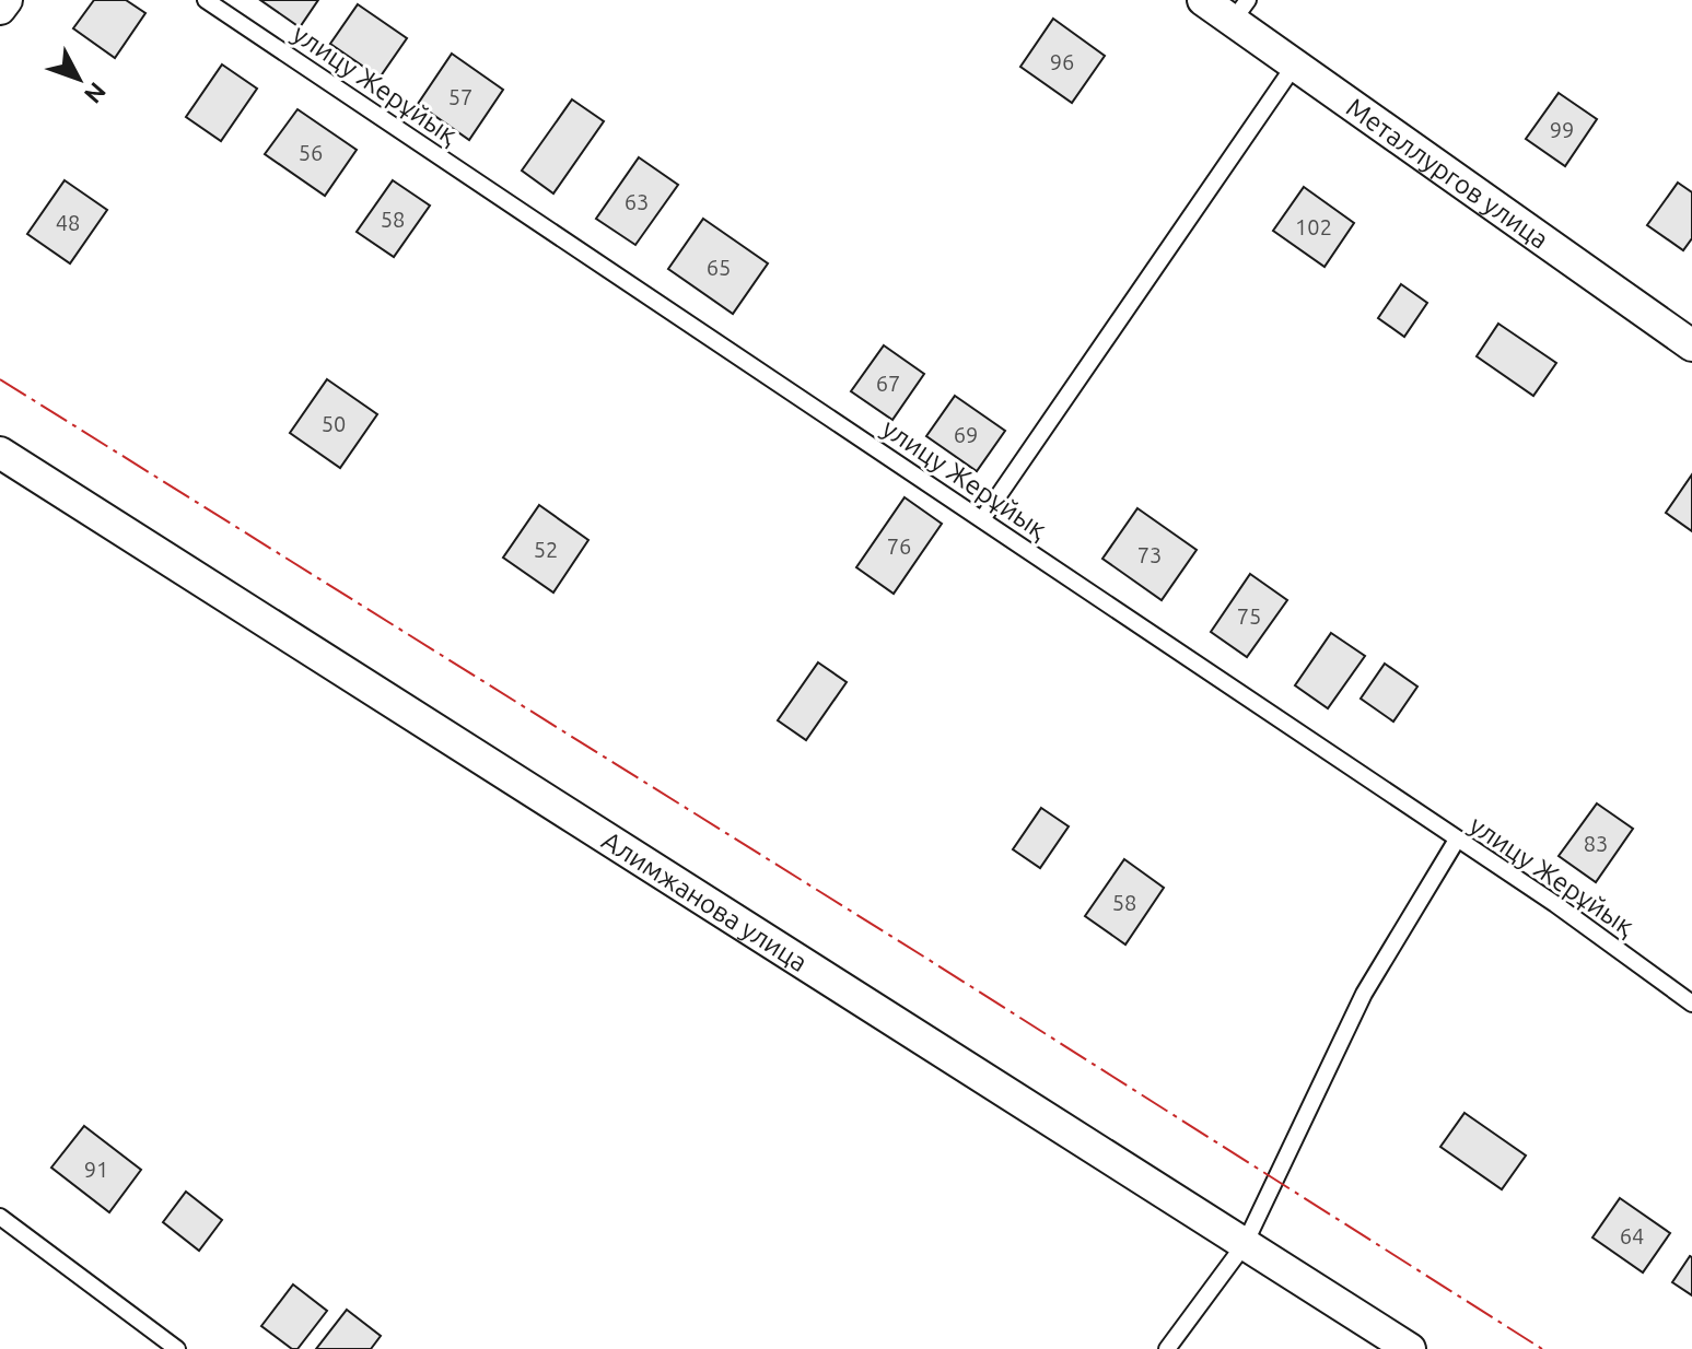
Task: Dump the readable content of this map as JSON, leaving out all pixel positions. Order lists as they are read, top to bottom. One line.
{"streets":{"street":["Металлургов улица","Алимжанова улица"],"lane":["улицу Жерұйық"]},"house_numbers":["96","57","99","56","63","58","48","102","65","67","50","69","76","52","73","75","83","58","91","64"],"north":"bottom right"}
